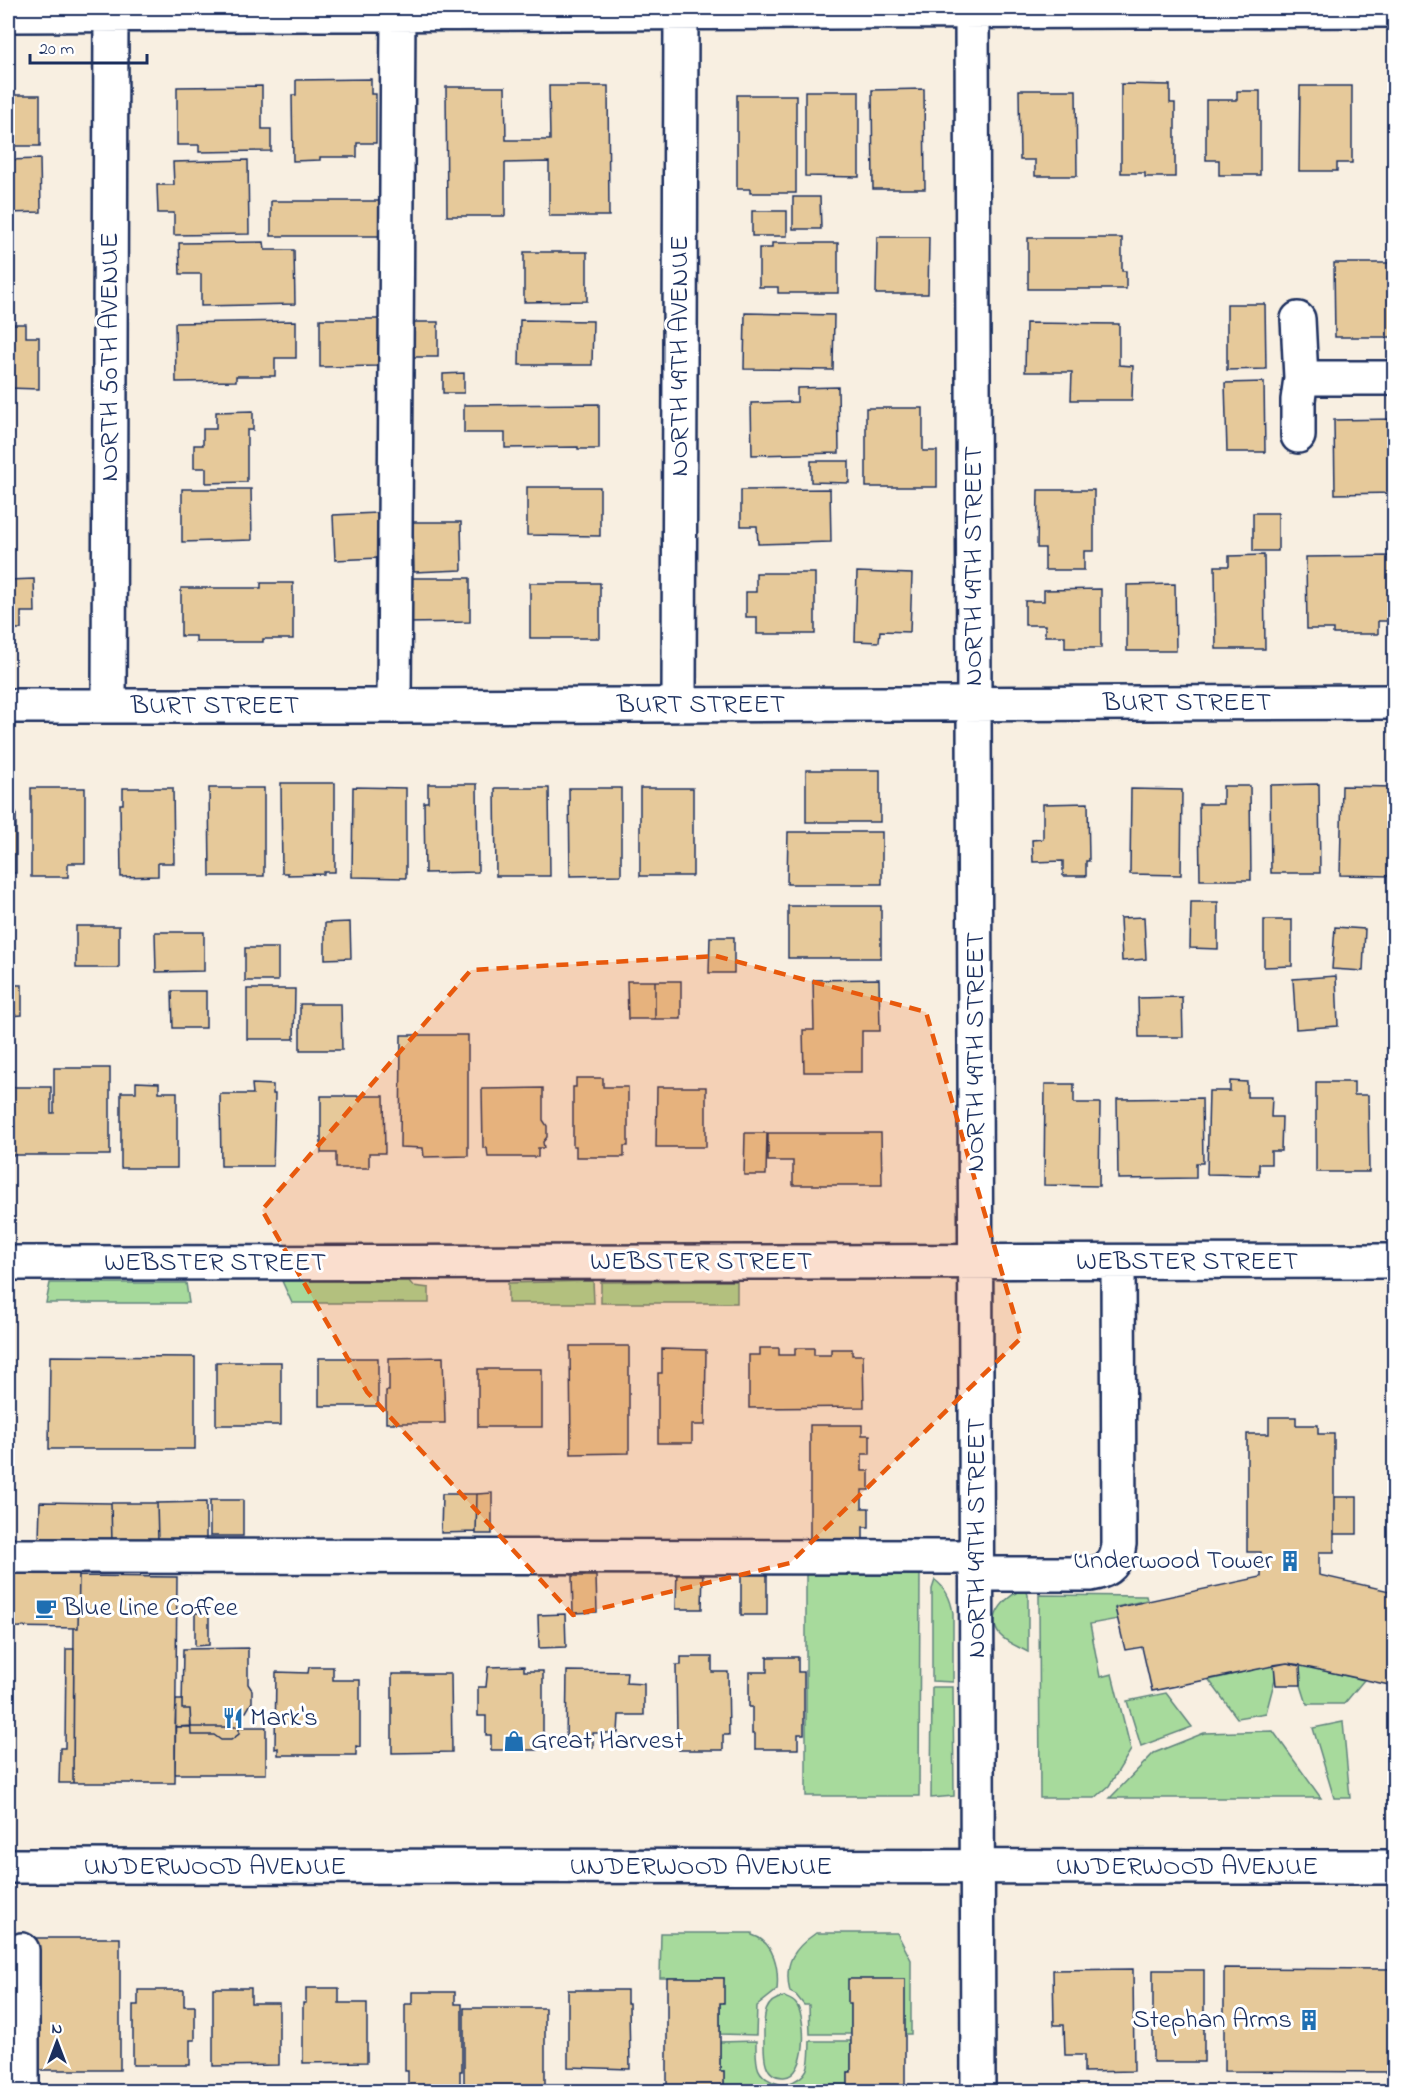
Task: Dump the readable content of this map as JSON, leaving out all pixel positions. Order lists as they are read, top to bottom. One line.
{"streets":{"street":["NORTH 49TH AVENUE","NORTH 50TH AVENUE","NORTH 49TH STREET","BURT STREET","WEBSTER STREET","UNDERWOOD AVENUE"]},"crossings":[["NORTH 49TH AVENUE","BURT STREET"],["NORTH 50TH AVENUE","BURT STREET"],["NORTH 49TH STREET","BURT STREET"],["NORTH 49TH STREET","WEBSTER STREET"],["NORTH 49TH STREET","UNDERWOOD AVENUE"]],"places":{"building":["Underwood Tower","Stephan Arms"],"cafe":["Blue Line Coffee"],"restaurant":["Mark's"],"shop":["Great Harvest"]},"scale_bar":"20 m","north":"top"}
